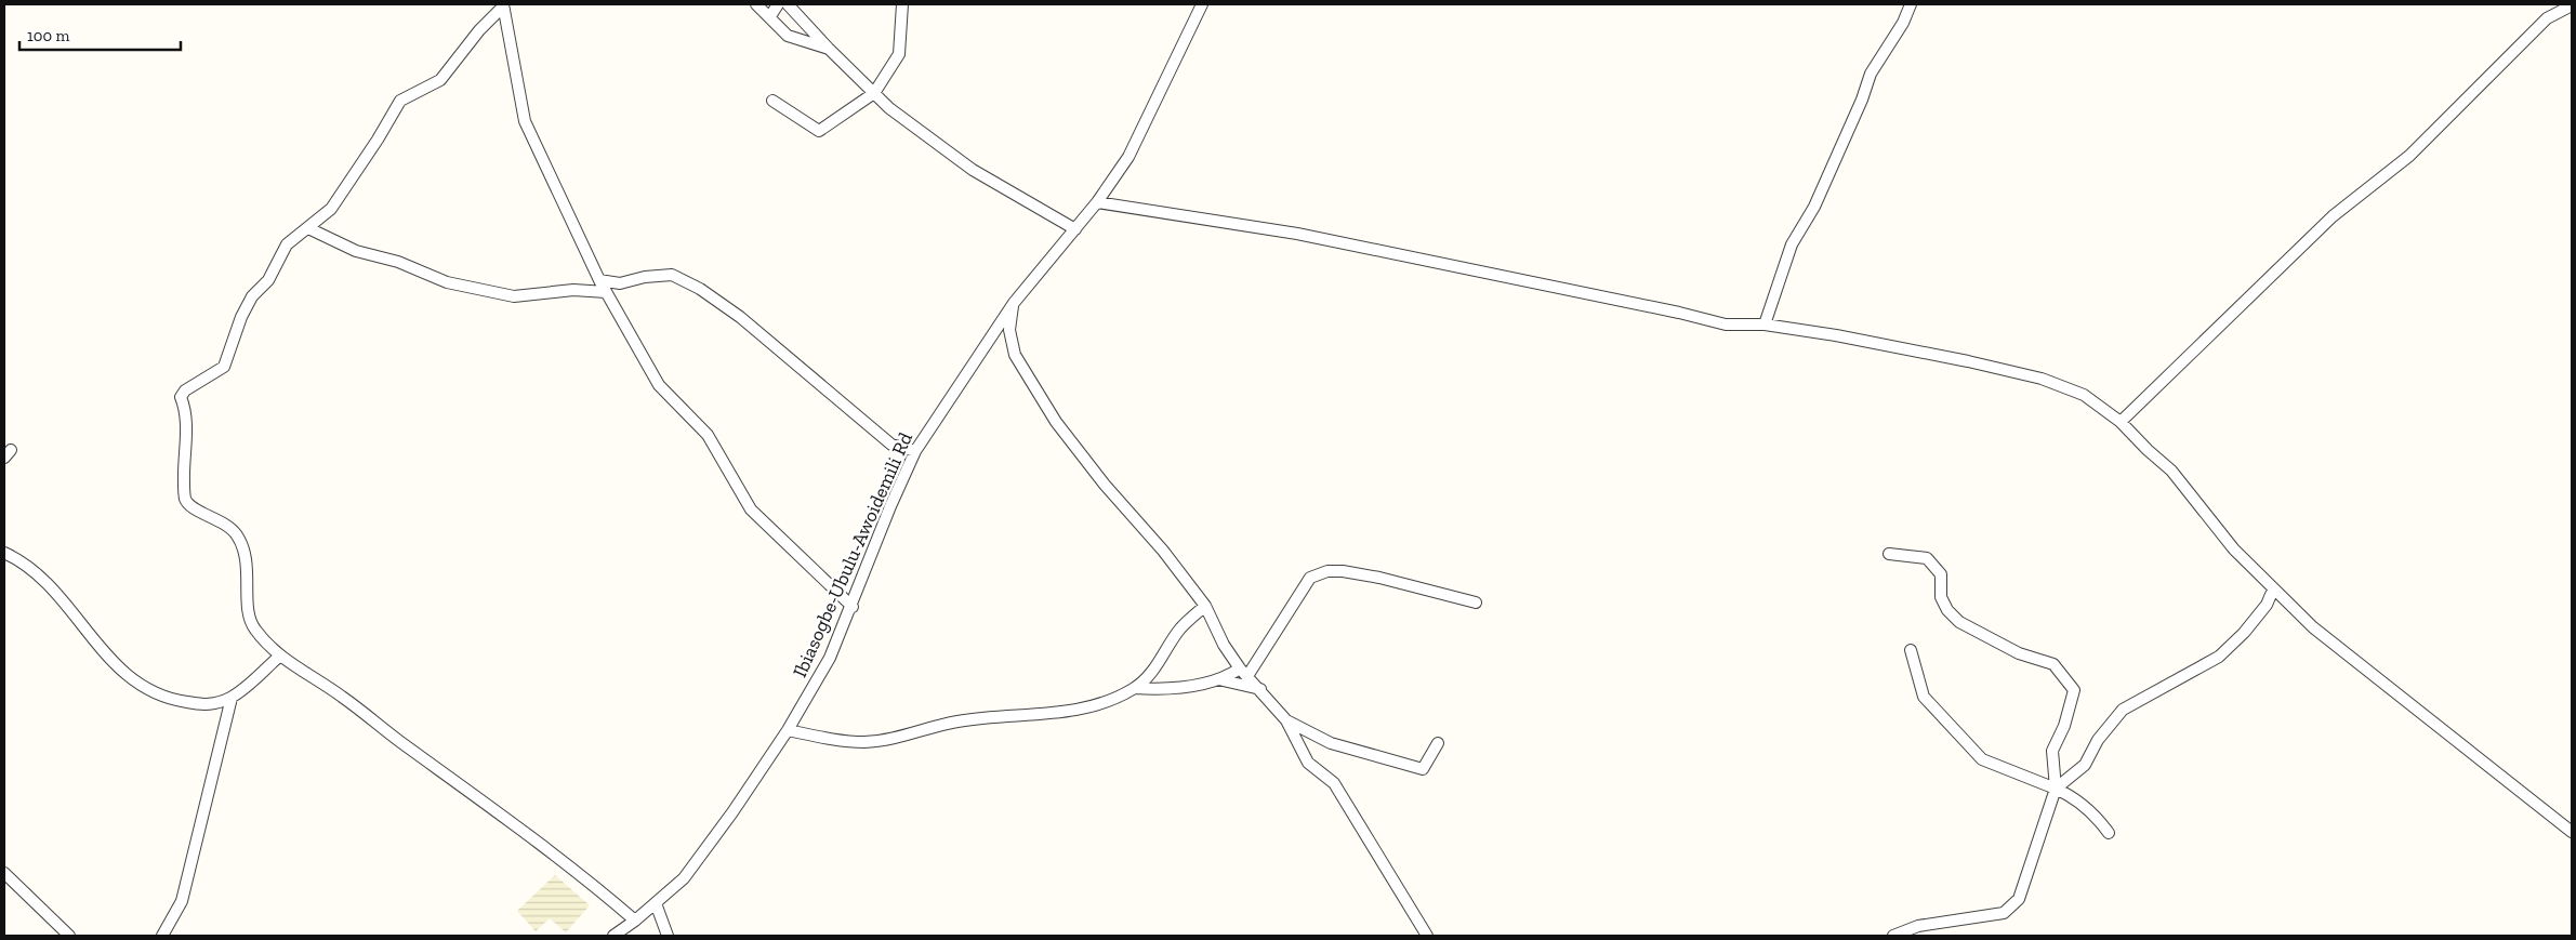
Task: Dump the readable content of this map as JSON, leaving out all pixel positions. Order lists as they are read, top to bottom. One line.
{"streets":{"street":["Ibiasogbe-Ubulu-Awoidemili Rd"]},"scale_bar":"100 m"}
